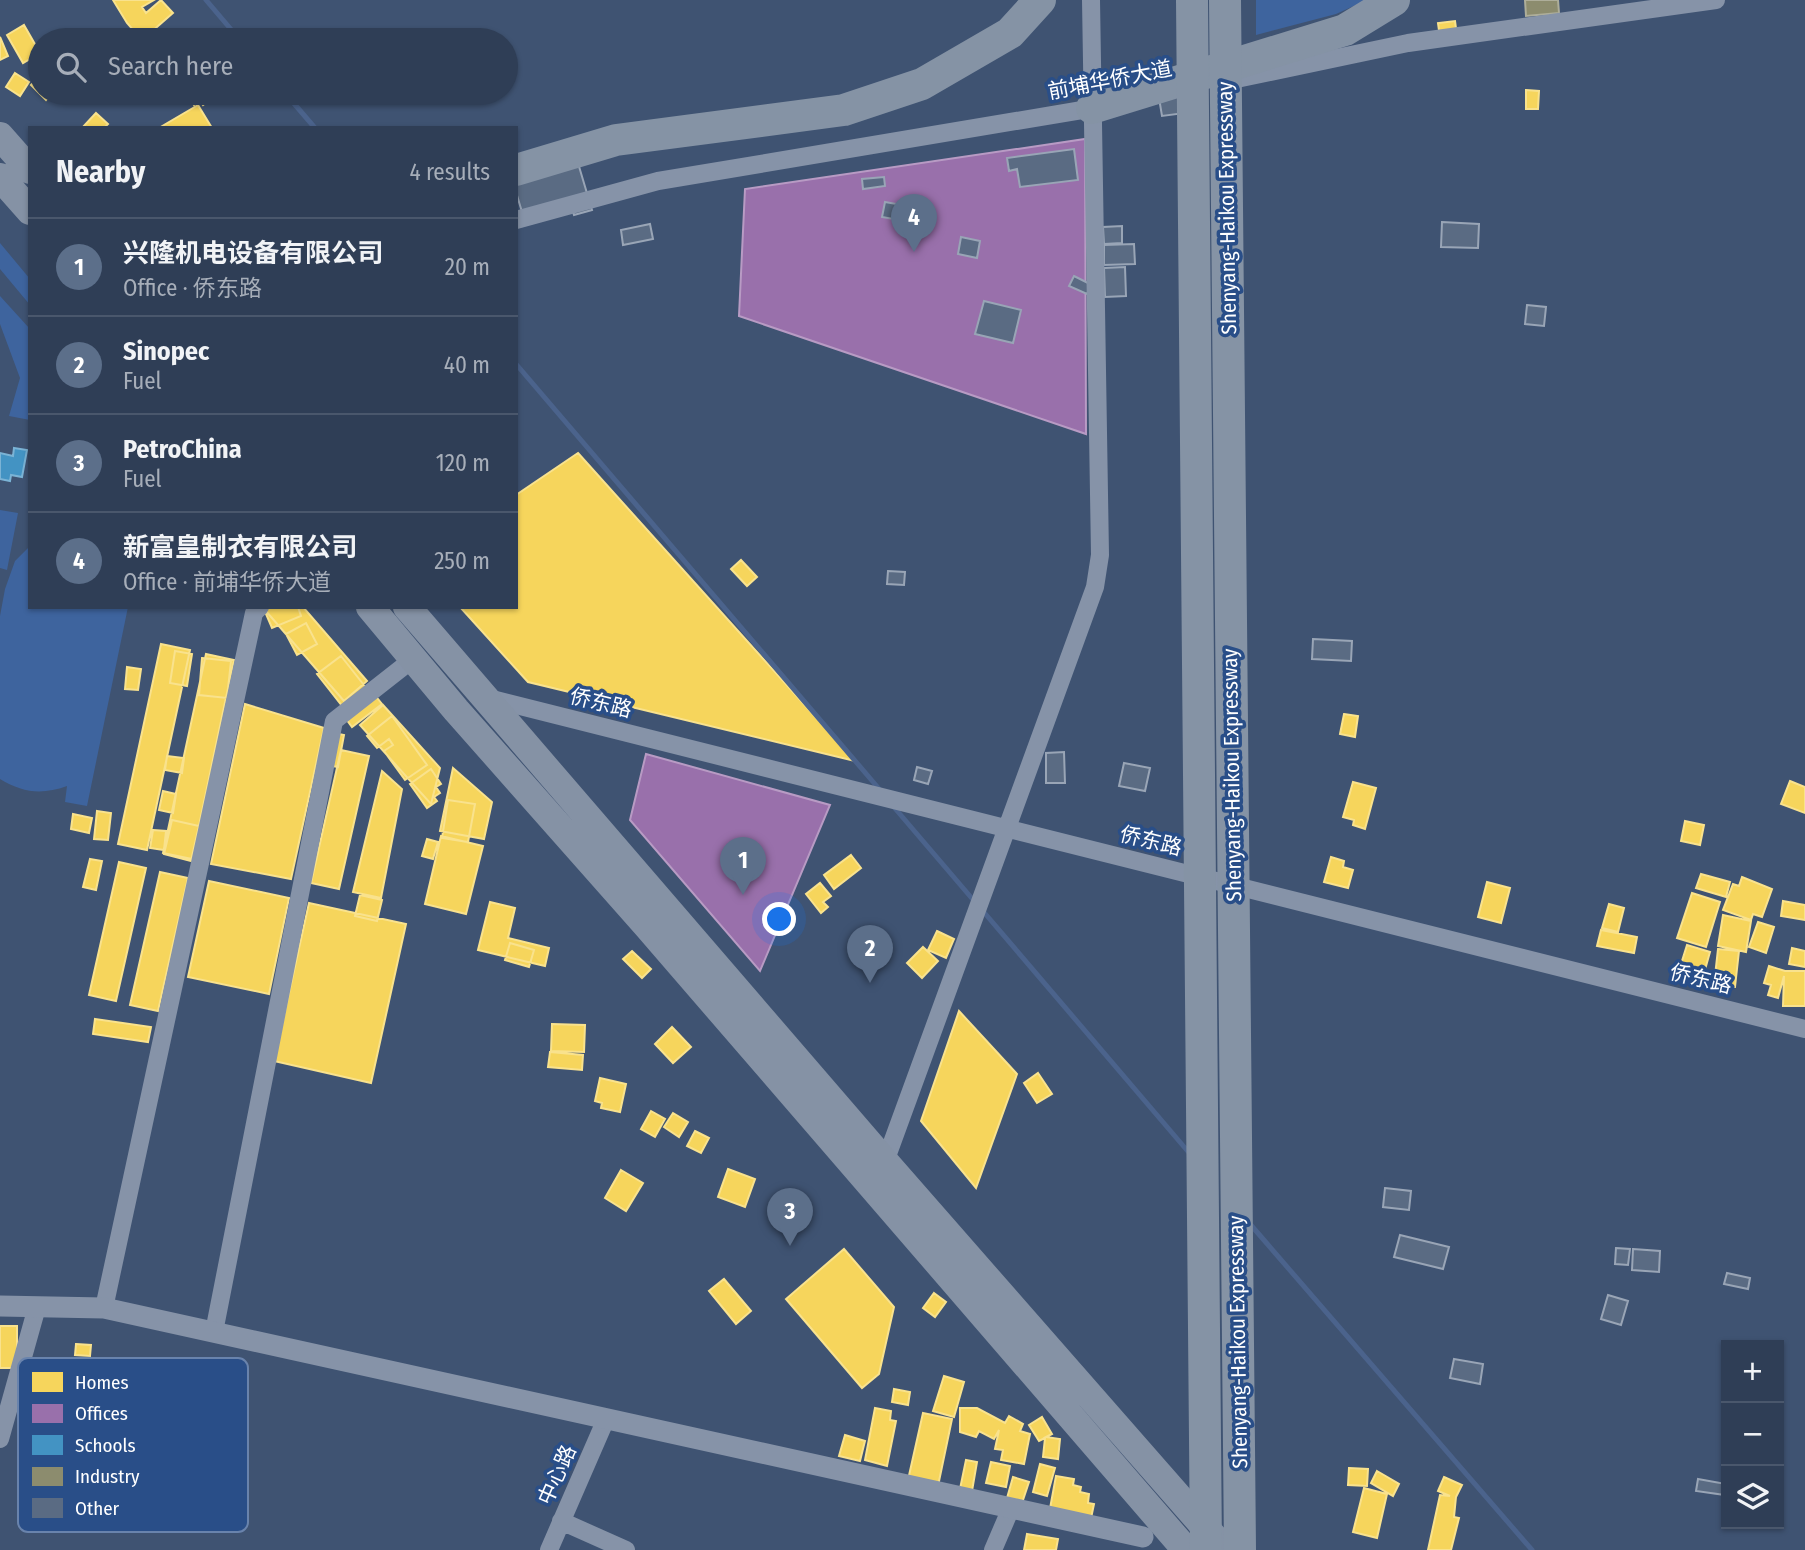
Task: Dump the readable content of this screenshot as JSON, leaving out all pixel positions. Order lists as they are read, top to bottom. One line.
{"streets":{"highway":["Shenyang-Haikou Expressway"],"street":["前埔华侨大道","侨东路","中心路"]},"legend":["Homes","Offices","Schools","Industry","Other"],"page":{"search":"Search here","heading":["Nearby","4 results"],"pins":["4","1","2","3"],"list":[{"mark":"1","name":"兴隆机电设备有限公司","note":"Office · 侨东路","value":"20 m"},{"mark":"2","name":"Sinopec","note":"Fuel","value":"40 m"},{"mark":"3","name":"PetroChina","note":"Fuel","value":"120 m"},{"mark":"4","name":"新富皇制衣有限公司","note":"Office · 前埔华侨大道","value":"250 m"}],"map_buttons":["+","−"]}}
